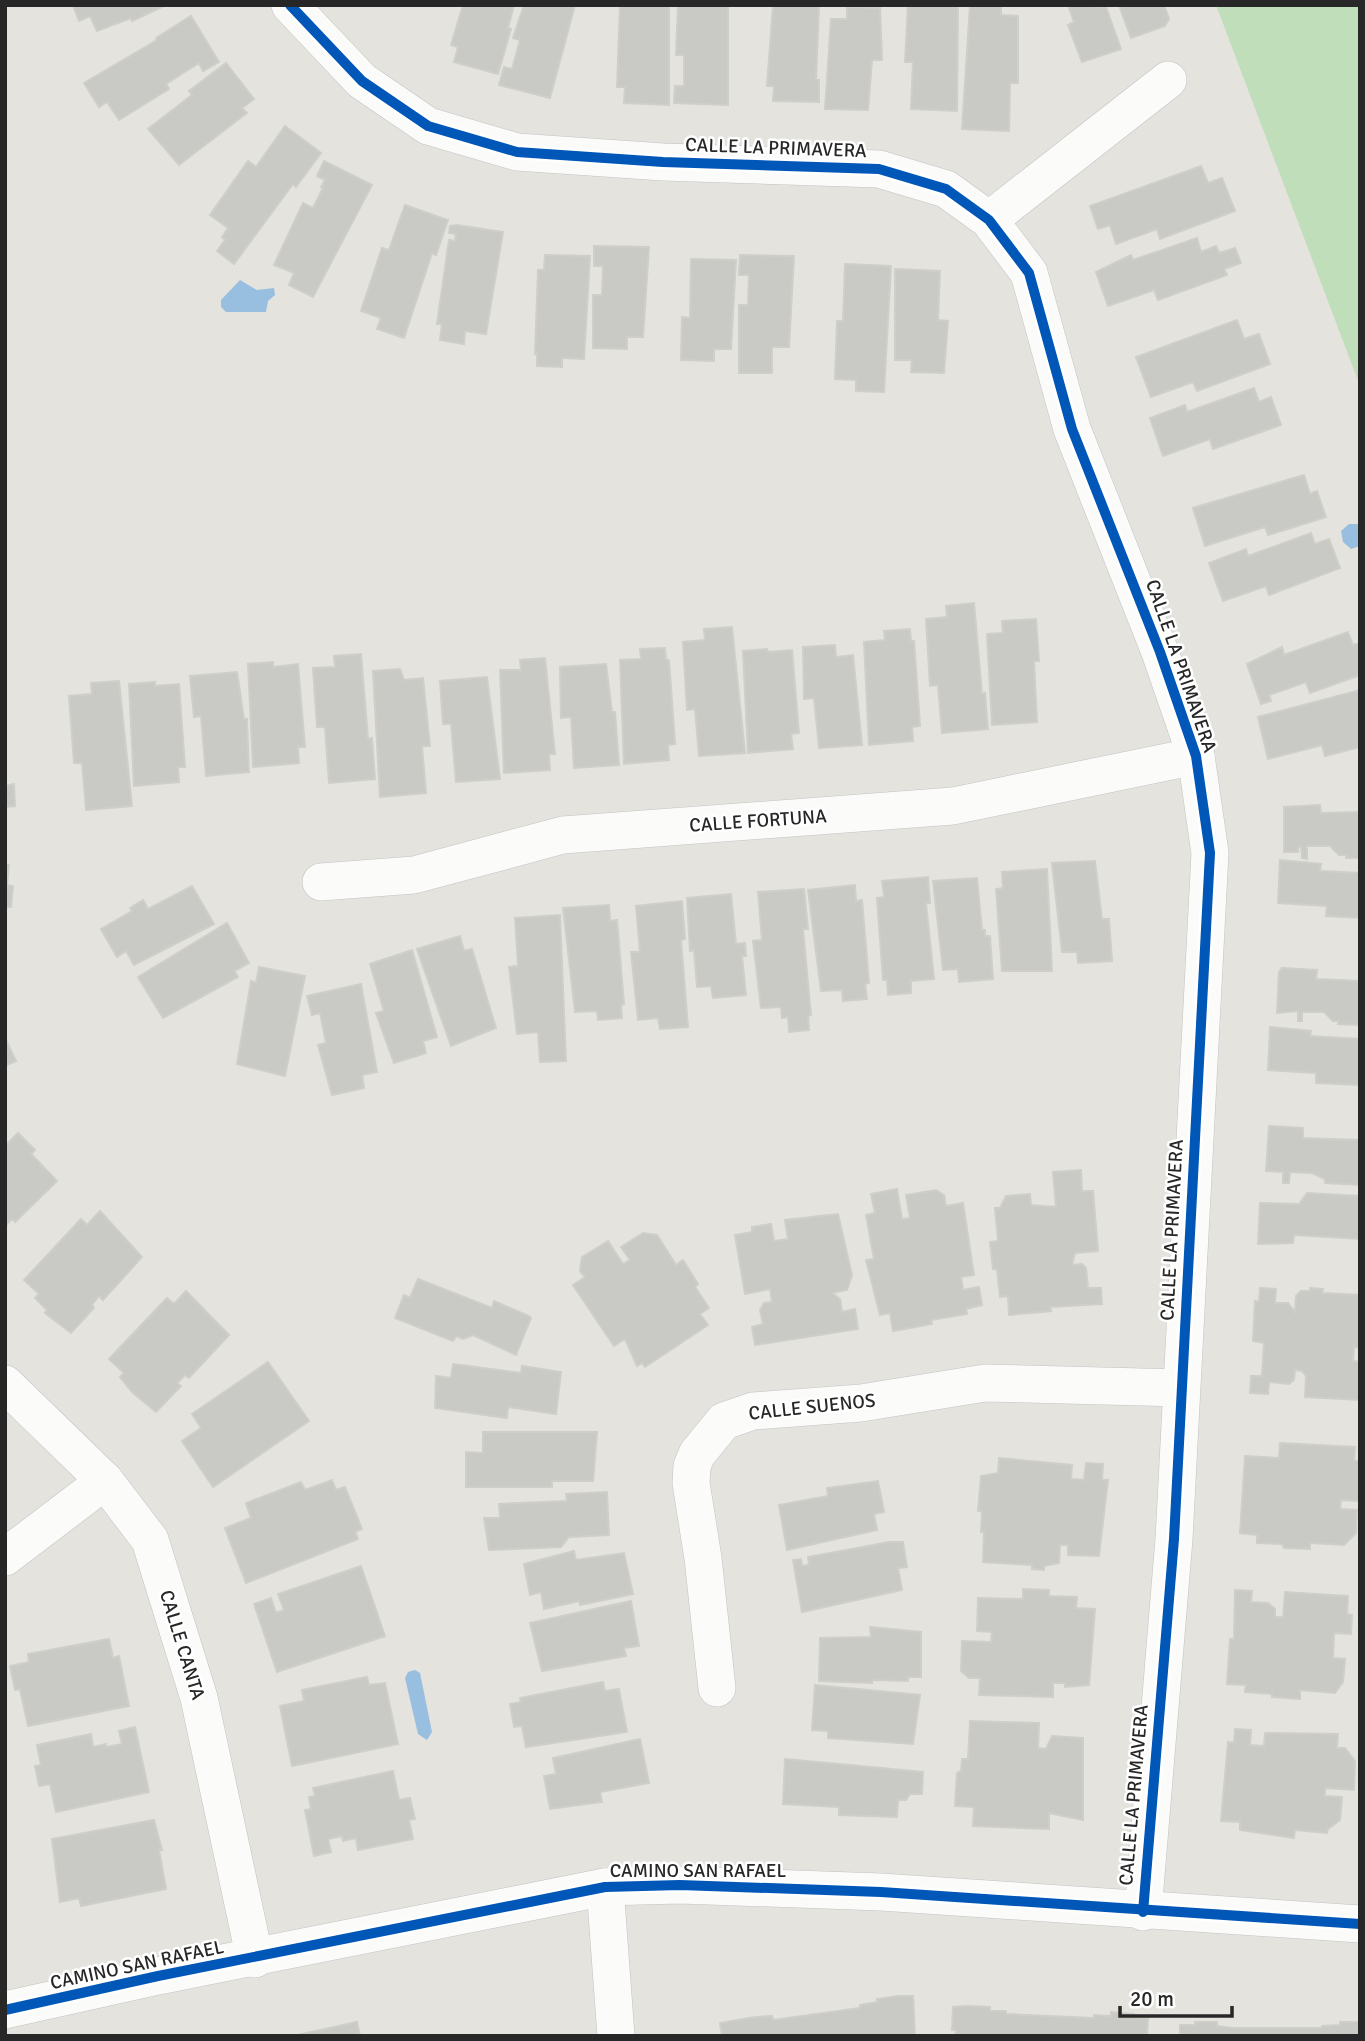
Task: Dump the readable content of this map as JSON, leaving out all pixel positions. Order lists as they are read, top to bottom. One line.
{"streets":{"street":["CALLE LA PRIMAVERA","CALLE FORTUNA","CALLE SUENOS","CALLE CANTA","CAMINO SAN RAFAEL"]},"crossings":[["CALLE LA PRIMAVERA","CALLE FORTUNA"],["CALLE LA PRIMAVERA","CALLE SUENOS"],["CALLE LA PRIMAVERA","CAMINO SAN RAFAEL"],["CALLE CANTA","CAMINO SAN RAFAEL"]],"scale_bar":"20 m"}
